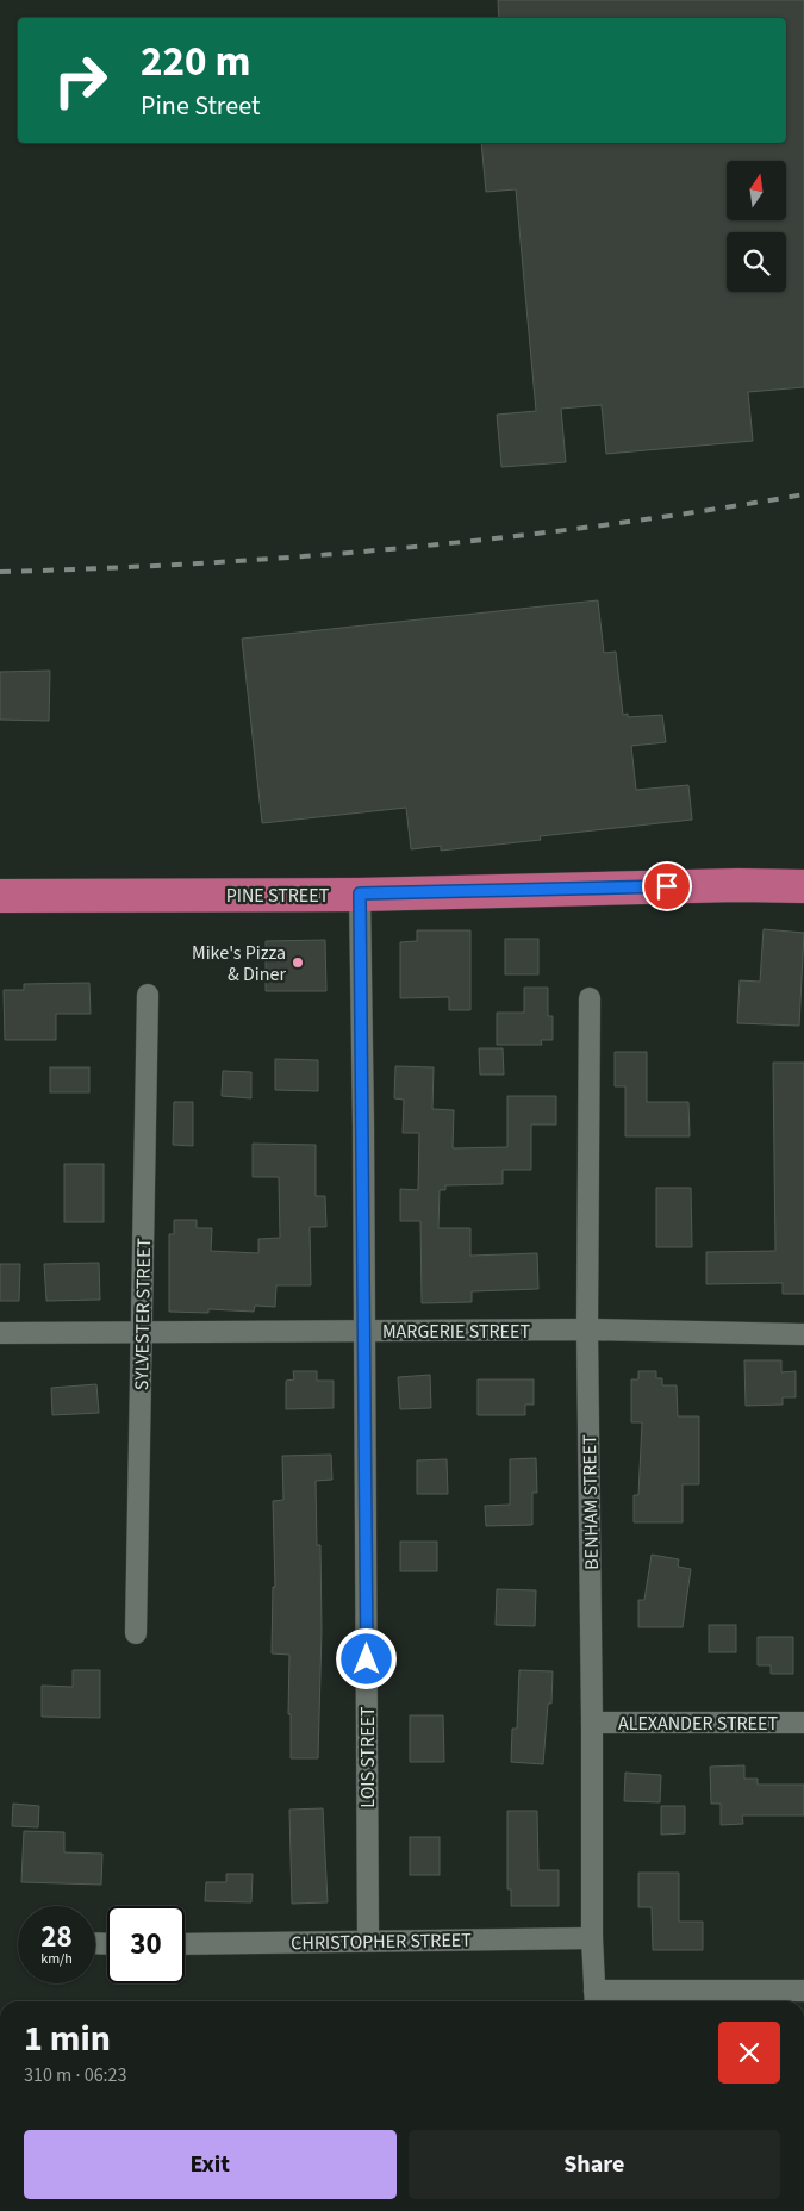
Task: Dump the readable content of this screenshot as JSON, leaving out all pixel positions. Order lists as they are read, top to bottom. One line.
{"streets":{"highway":["PINE STREET"],"street":["SYLVESTER STREET","MARGERIE STREET","BENHAM STREET","ALEXANDER STREET","LOIS STREET","CHRISTOPHER STREET"]},"crossings":[["PINE STREET","LOIS STREET"],["SYLVESTER STREET","MARGERIE STREET"],["MARGERIE STREET","BENHAM STREET"],["MARGERIE STREET","LOIS STREET"],["BENHAM STREET","ALEXANDER STREET"],["BENHAM STREET","CHRISTOPHER STREET"],["LOIS STREET","CHRISTOPHER STREET"]],"places":["Mike's Pizza & Diner"],"north":"top","page":{"turn":["220 m","Pine Street"],"speed":"28 km/h","limit":"30","heading":["1 min","310 m · 06:23"],"buttons":["Exit","Share"]}}
